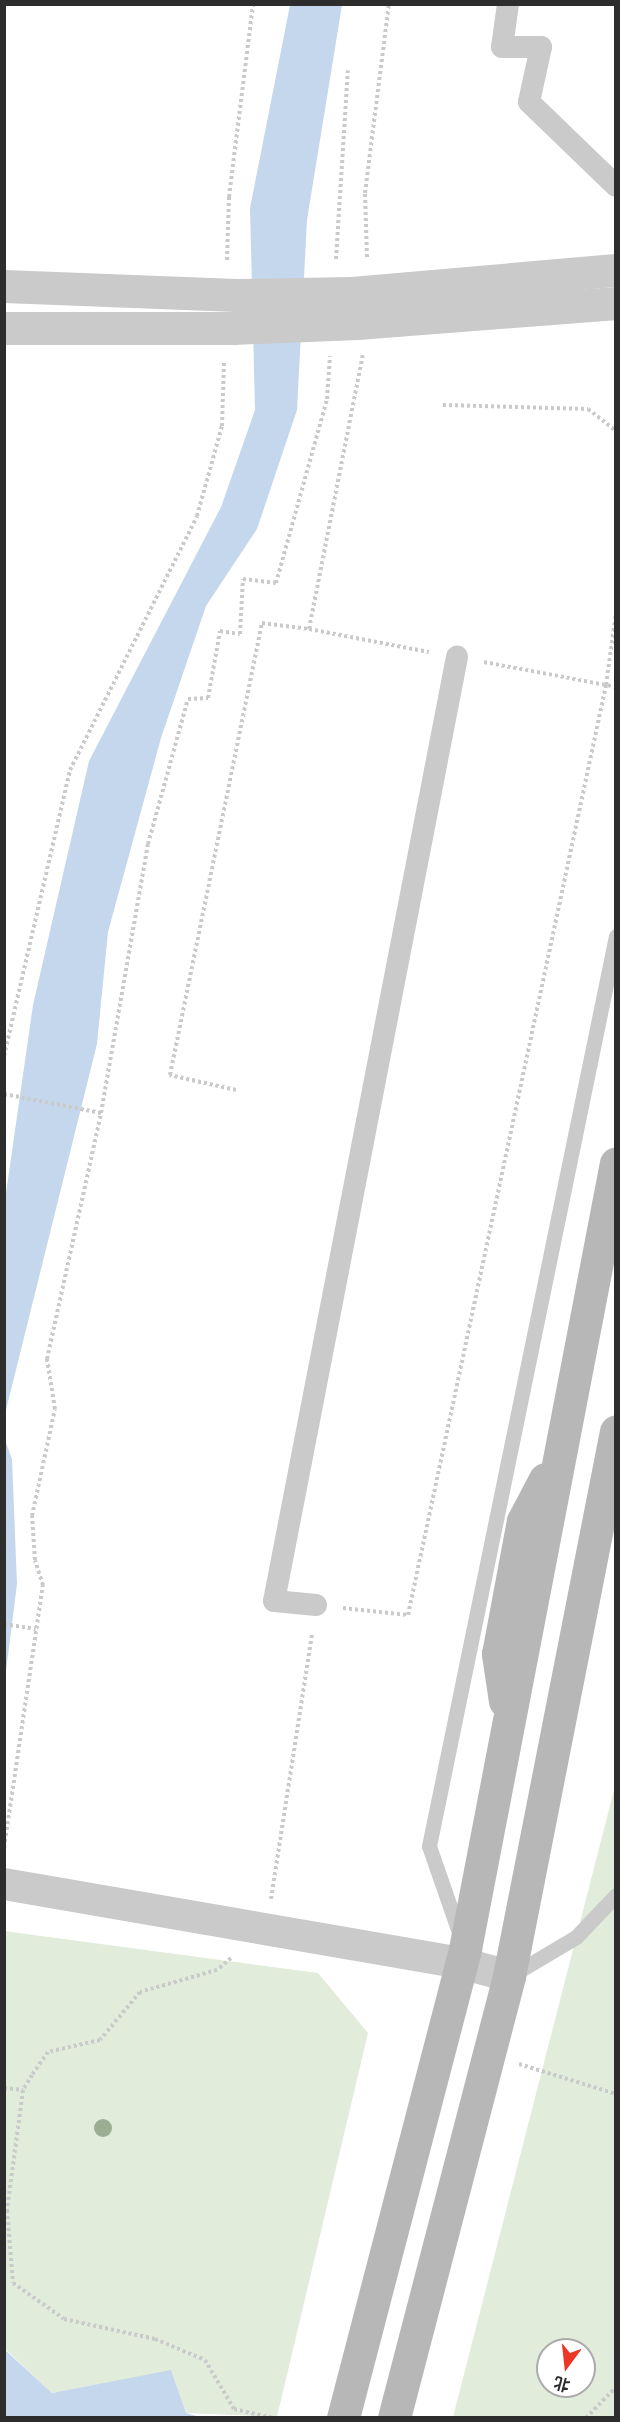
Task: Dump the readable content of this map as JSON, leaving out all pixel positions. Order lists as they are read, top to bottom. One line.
{"north":"bottom"}
